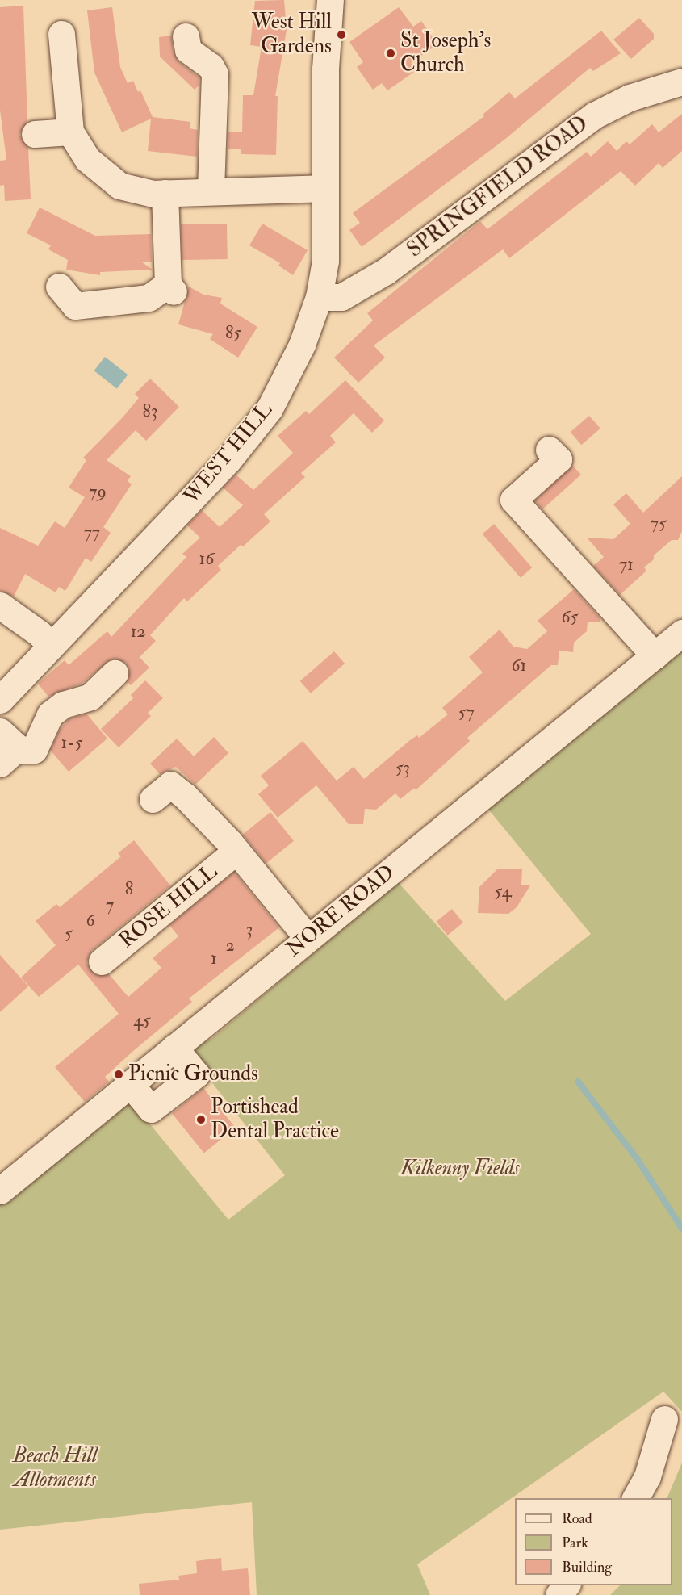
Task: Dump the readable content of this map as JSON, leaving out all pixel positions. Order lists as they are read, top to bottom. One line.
{"streets":{"street":["SPRINGFIELD ROAD","WEST HILL","ROSE HILL","NORE ROAD"]},"crossings":[["SPRINGFIELD ROAD","WEST HILL"],["ROSE HILL","NORE ROAD"]],"parks":["Kilkenny Fields","Beach Hill Allotments"],"places":["West Hill Gardens","St Joseph's Church","Picnic Grounds","Portishead Dental Practice"],"house_numbers":["85","83","79","75","77","16","71","65","12","61","57","1-5","53","8","54","7","6","3","5","2","1","45"],"legend":["Road","Park","Building"]}
